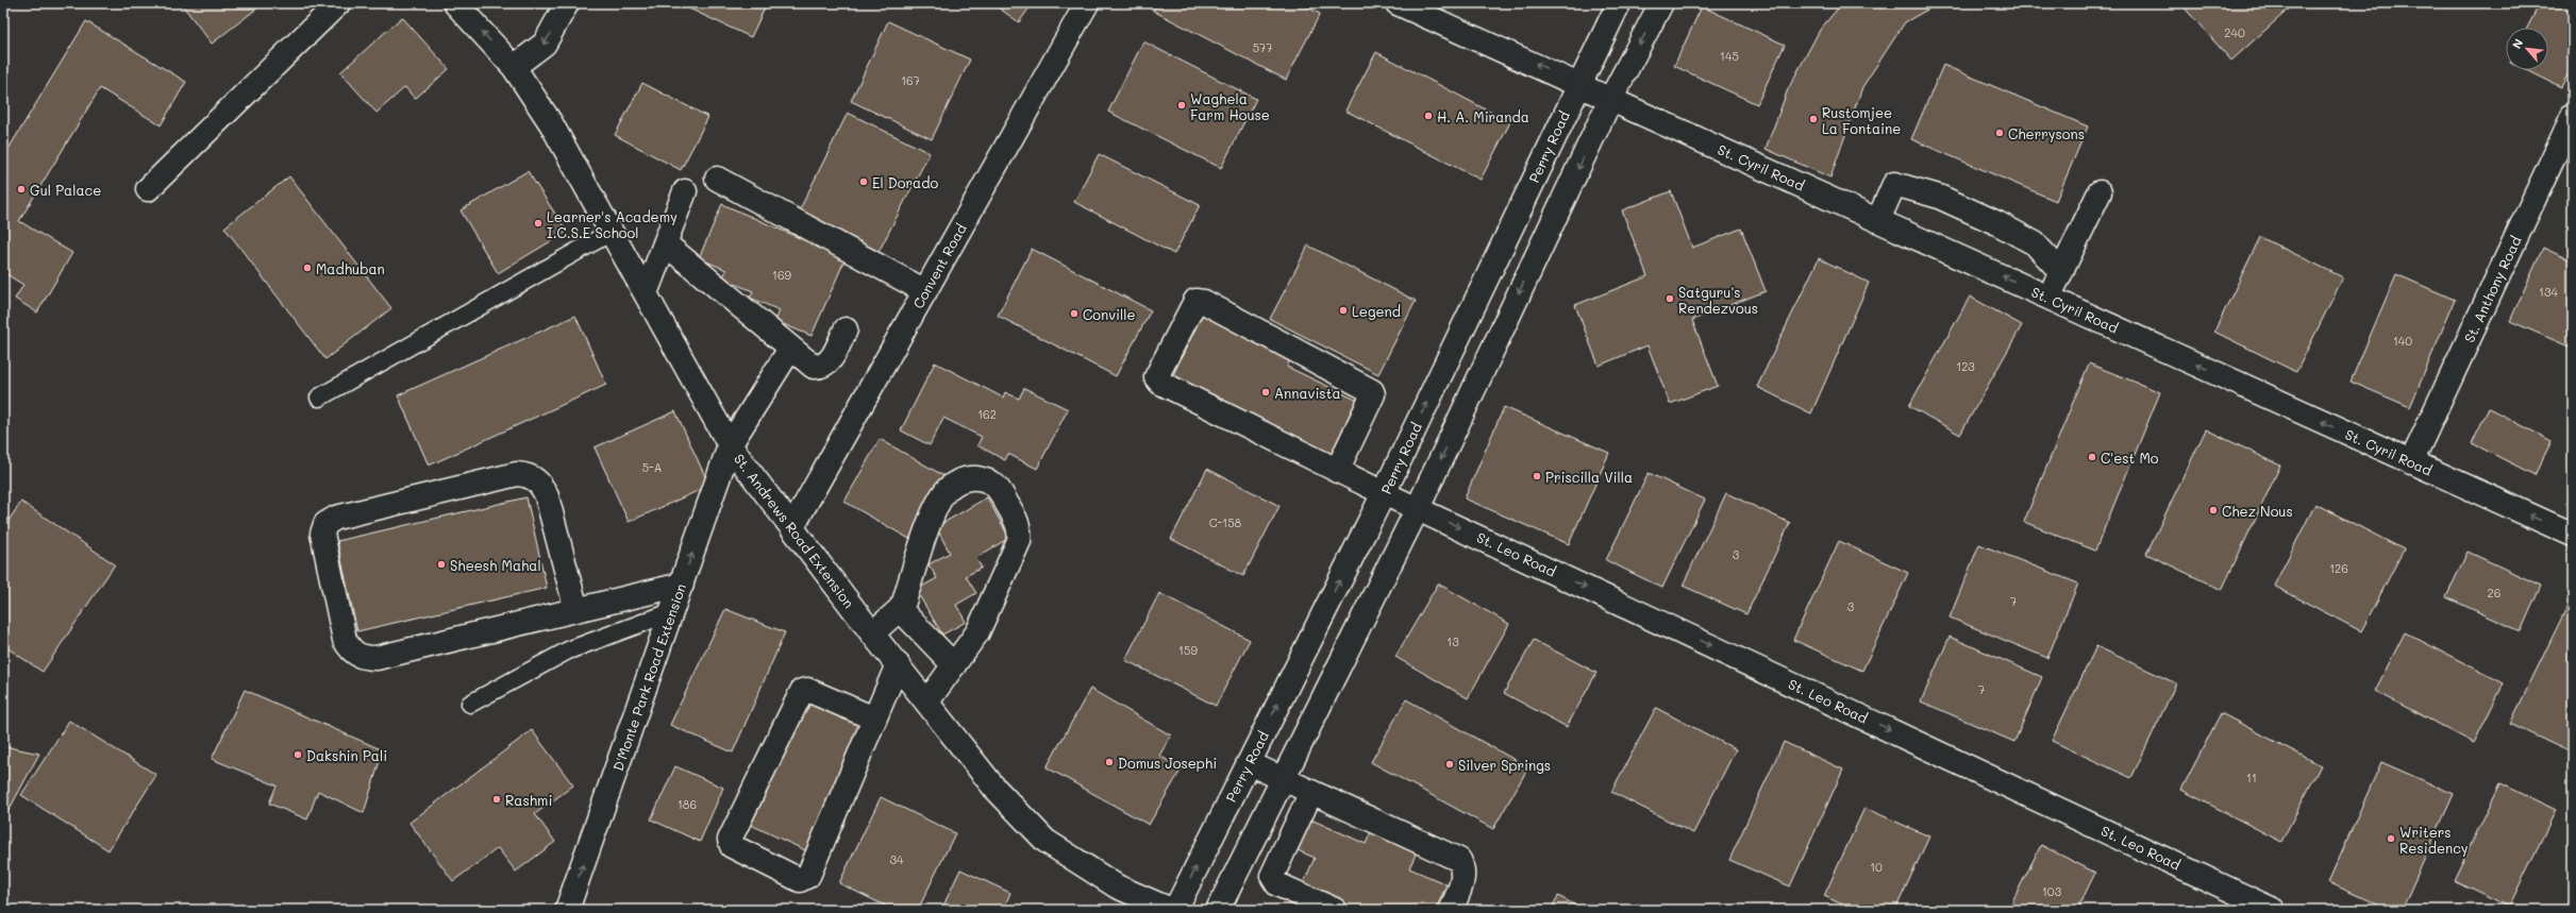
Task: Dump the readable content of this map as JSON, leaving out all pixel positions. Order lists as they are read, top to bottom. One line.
{"streets":{"street":["Perry Road","St. Cyril Road","Convent Road","St. Anthony Road","St. Andrews Road Extension","St. Leo Road","D'Monte Park Road Extension"]},"crossings":[["Perry Road","St. Cyril Road"],["Perry Road","St. Leo Road"],["St. Cyril Road","St. Anthony Road"],["Convent Road","St. Andrews Road Extension"],["St. Andrews Road Extension","D'Monte Park Road Extension"]],"one_way":["St. Cyril Road","St. Leo Road","D'Monte Park Road Extension"],"places":["Waghela Farm House","H. A. Miranda","Rustomjee La Fontaine","Cherrysons","El Dorado","Gul Palace","Learner's Academy I.C.S.E School","Madhuban","Satguru's Rendezvous","Legend","Conville","Annavista","C'est Mo","Priscilla Villa","Chez Nous","Sheesh Mahal","Dakshin Pali","Domus Josephi","Silver Springs","Rashmi","Writers Residency"],"house_numbers":["240","577","145","167","169","134","140","123","162","5-A","C-158","3","126","26","7","3","13","159","7","11","186","34","10","103"],"north":"top left"}
